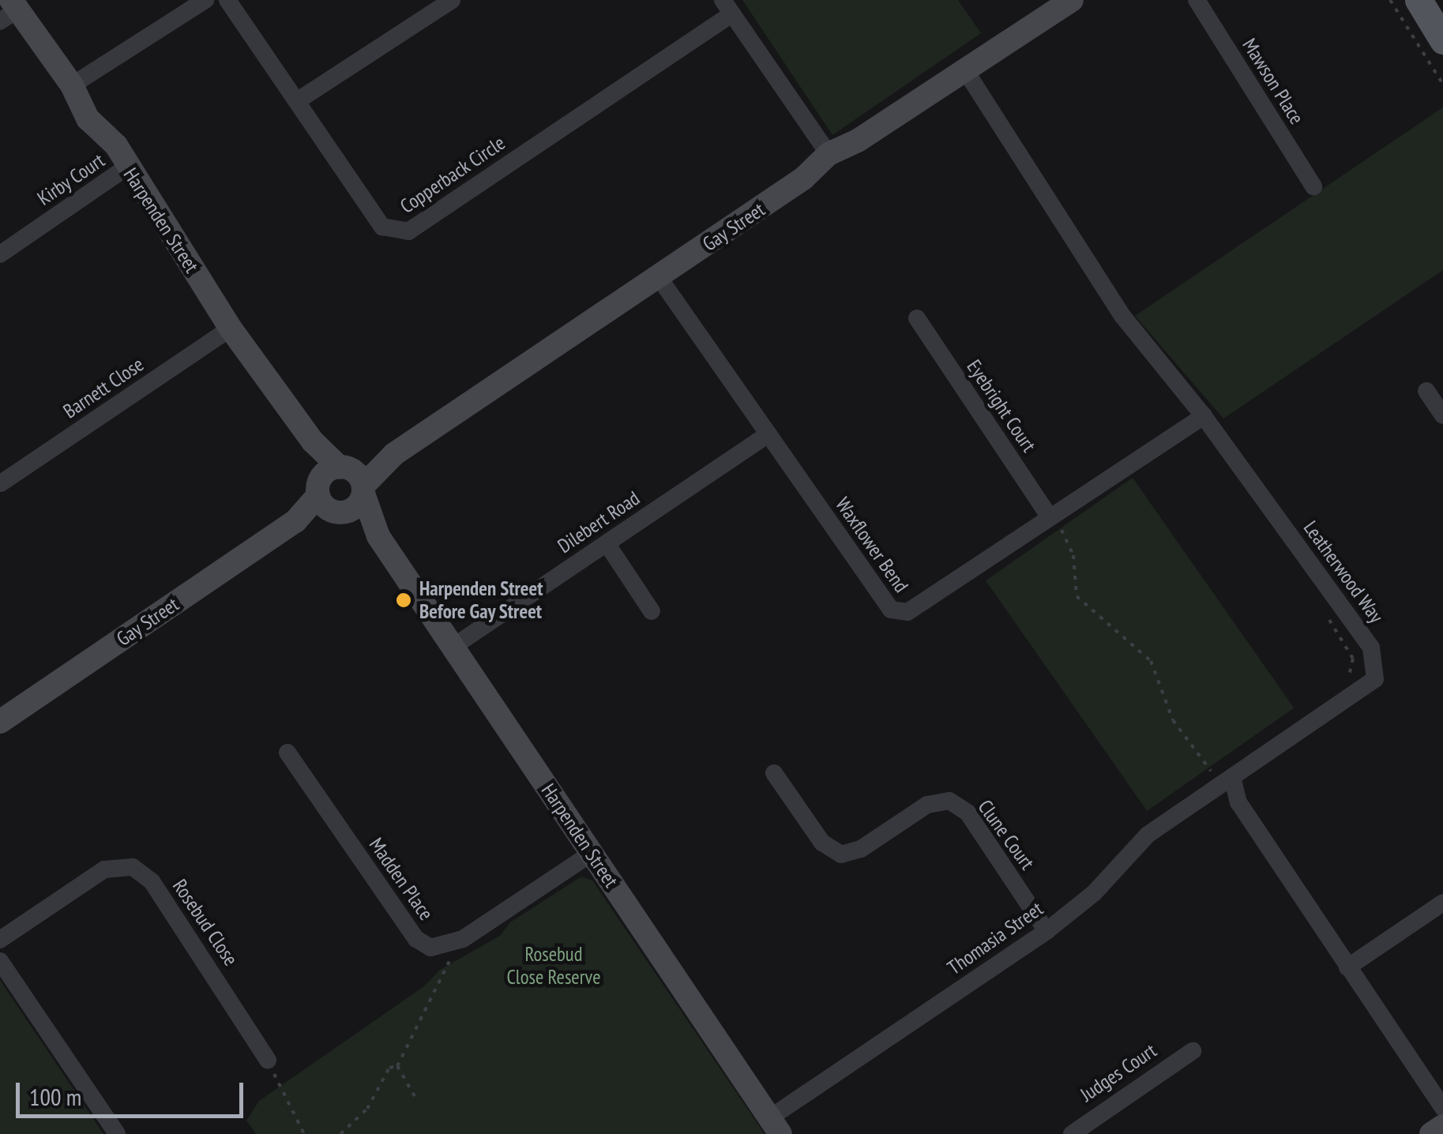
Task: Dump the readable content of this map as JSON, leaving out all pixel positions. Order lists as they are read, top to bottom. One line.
{"streets":{"street":["Mawson Place","Copperback Circle","Kirby Court","Harpenden Street","Gay Street","Barnett Close","Eyebright Court","Dilebert Road","Waxflower Bend","Leatherwood Way","Clune Court","Madden Place","Rosebud Close","Thomasia Street","Judges Court"]},"crossings":[["Copperback Circle","Gay Street"],["Kirby Court","Harpenden Street"],["Harpenden Street","Gay Street"],["Harpenden Street","Barnett Close"],["Harpenden Street","Dilebert Road"],["Harpenden Street","Thomasia Street"],["Gay Street","Waxflower Bend"],["Gay Street","Leatherwood Way"],["Eyebright Court","Waxflower Bend"],["Dilebert Road","Waxflower Bend"],["Waxflower Bend","Leatherwood Way"],["Leatherwood Way","Thomasia Street"],["Clune Court","Thomasia Street"]],"parks":["Rosebud Close Reserve"],"places":["Harpenden Street Before Gay Street"],"scale_bar":"100 m"}
